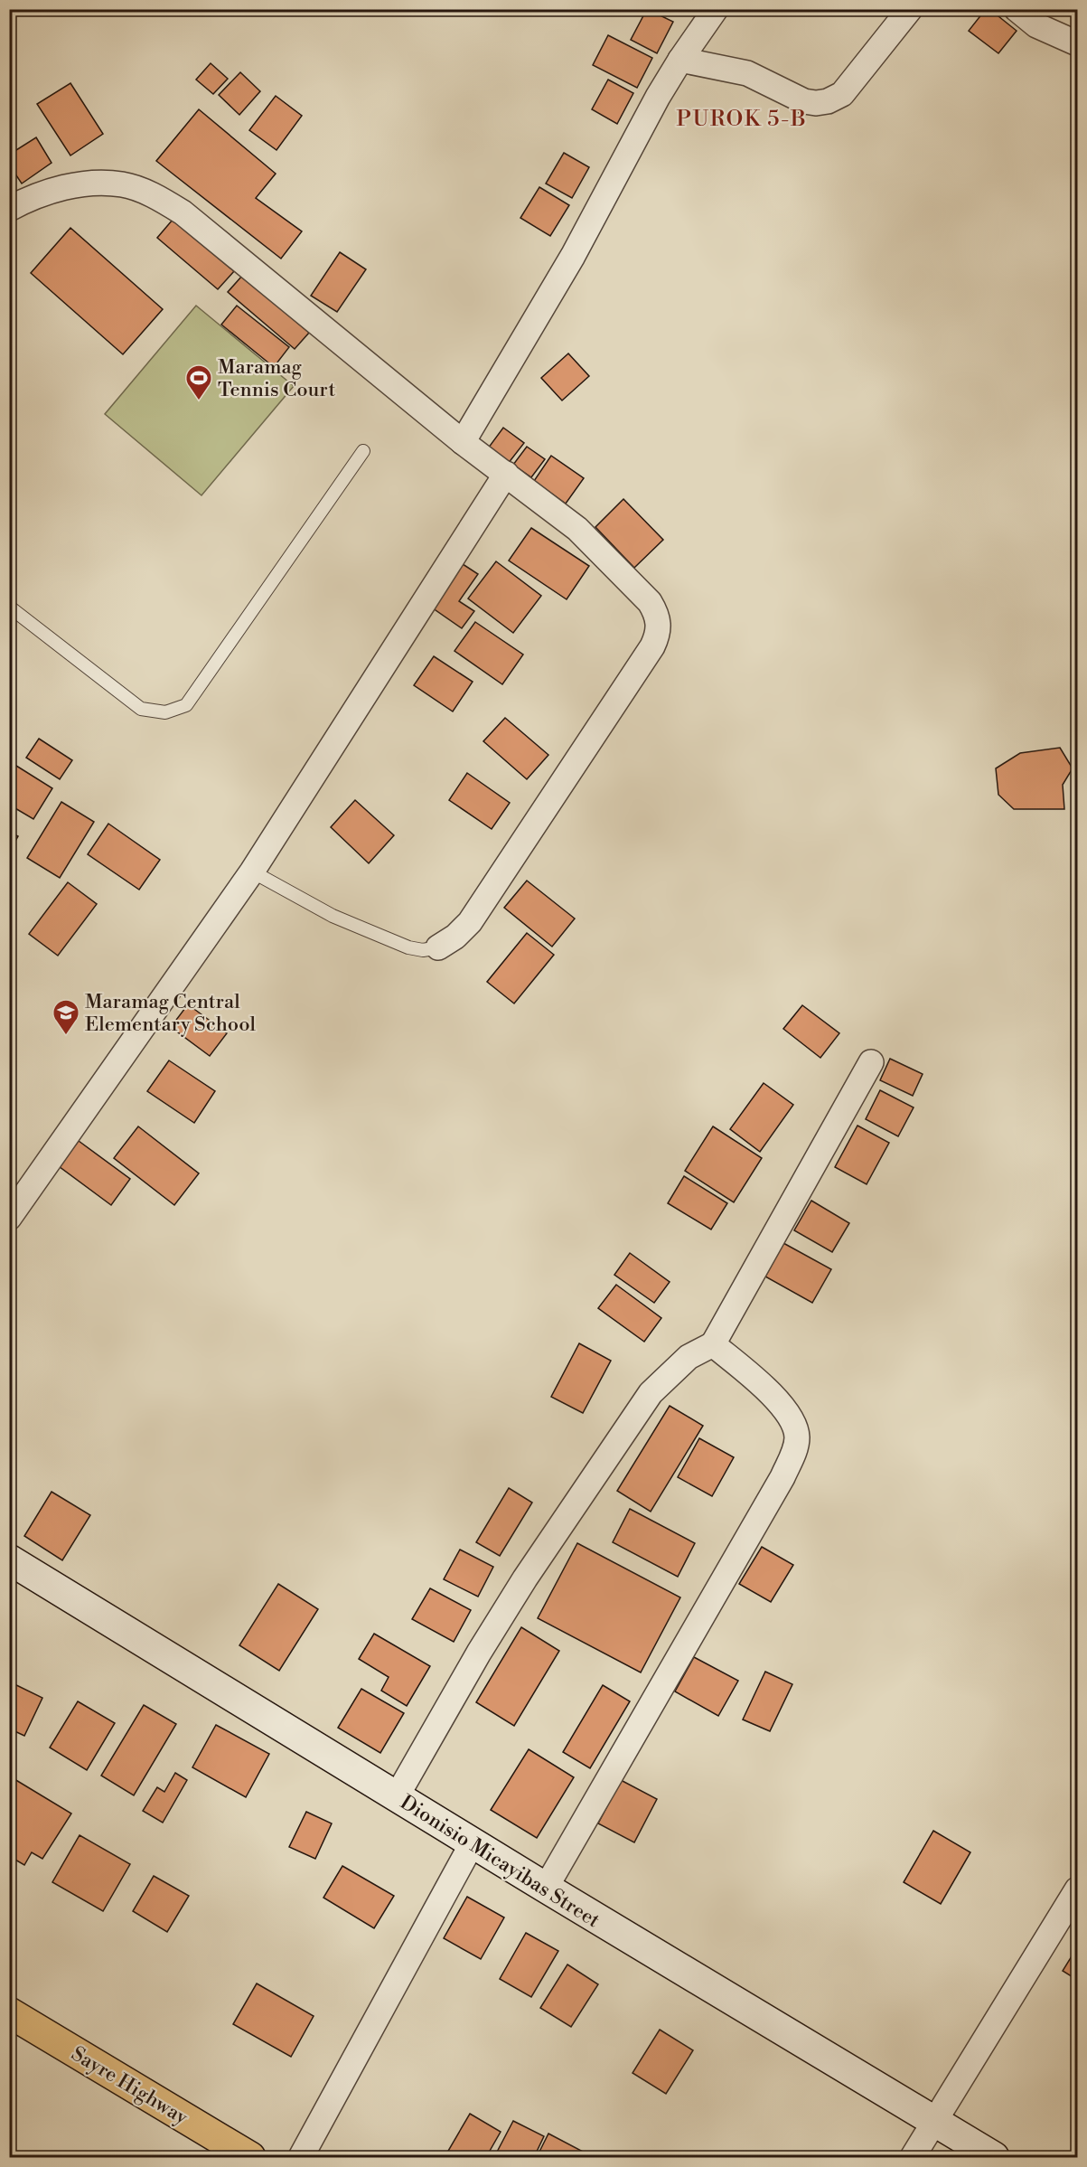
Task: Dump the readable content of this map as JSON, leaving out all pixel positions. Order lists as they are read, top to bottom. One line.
{"streets":{"highway":["Sayre Highway"],"street":["Dionisio Micayibas Street"]},"districts":["PUROK 5-B"],"places":{"sports":["Maramag Tennis Court"],"school or university":["Maramag Central Elementary School"]}}
